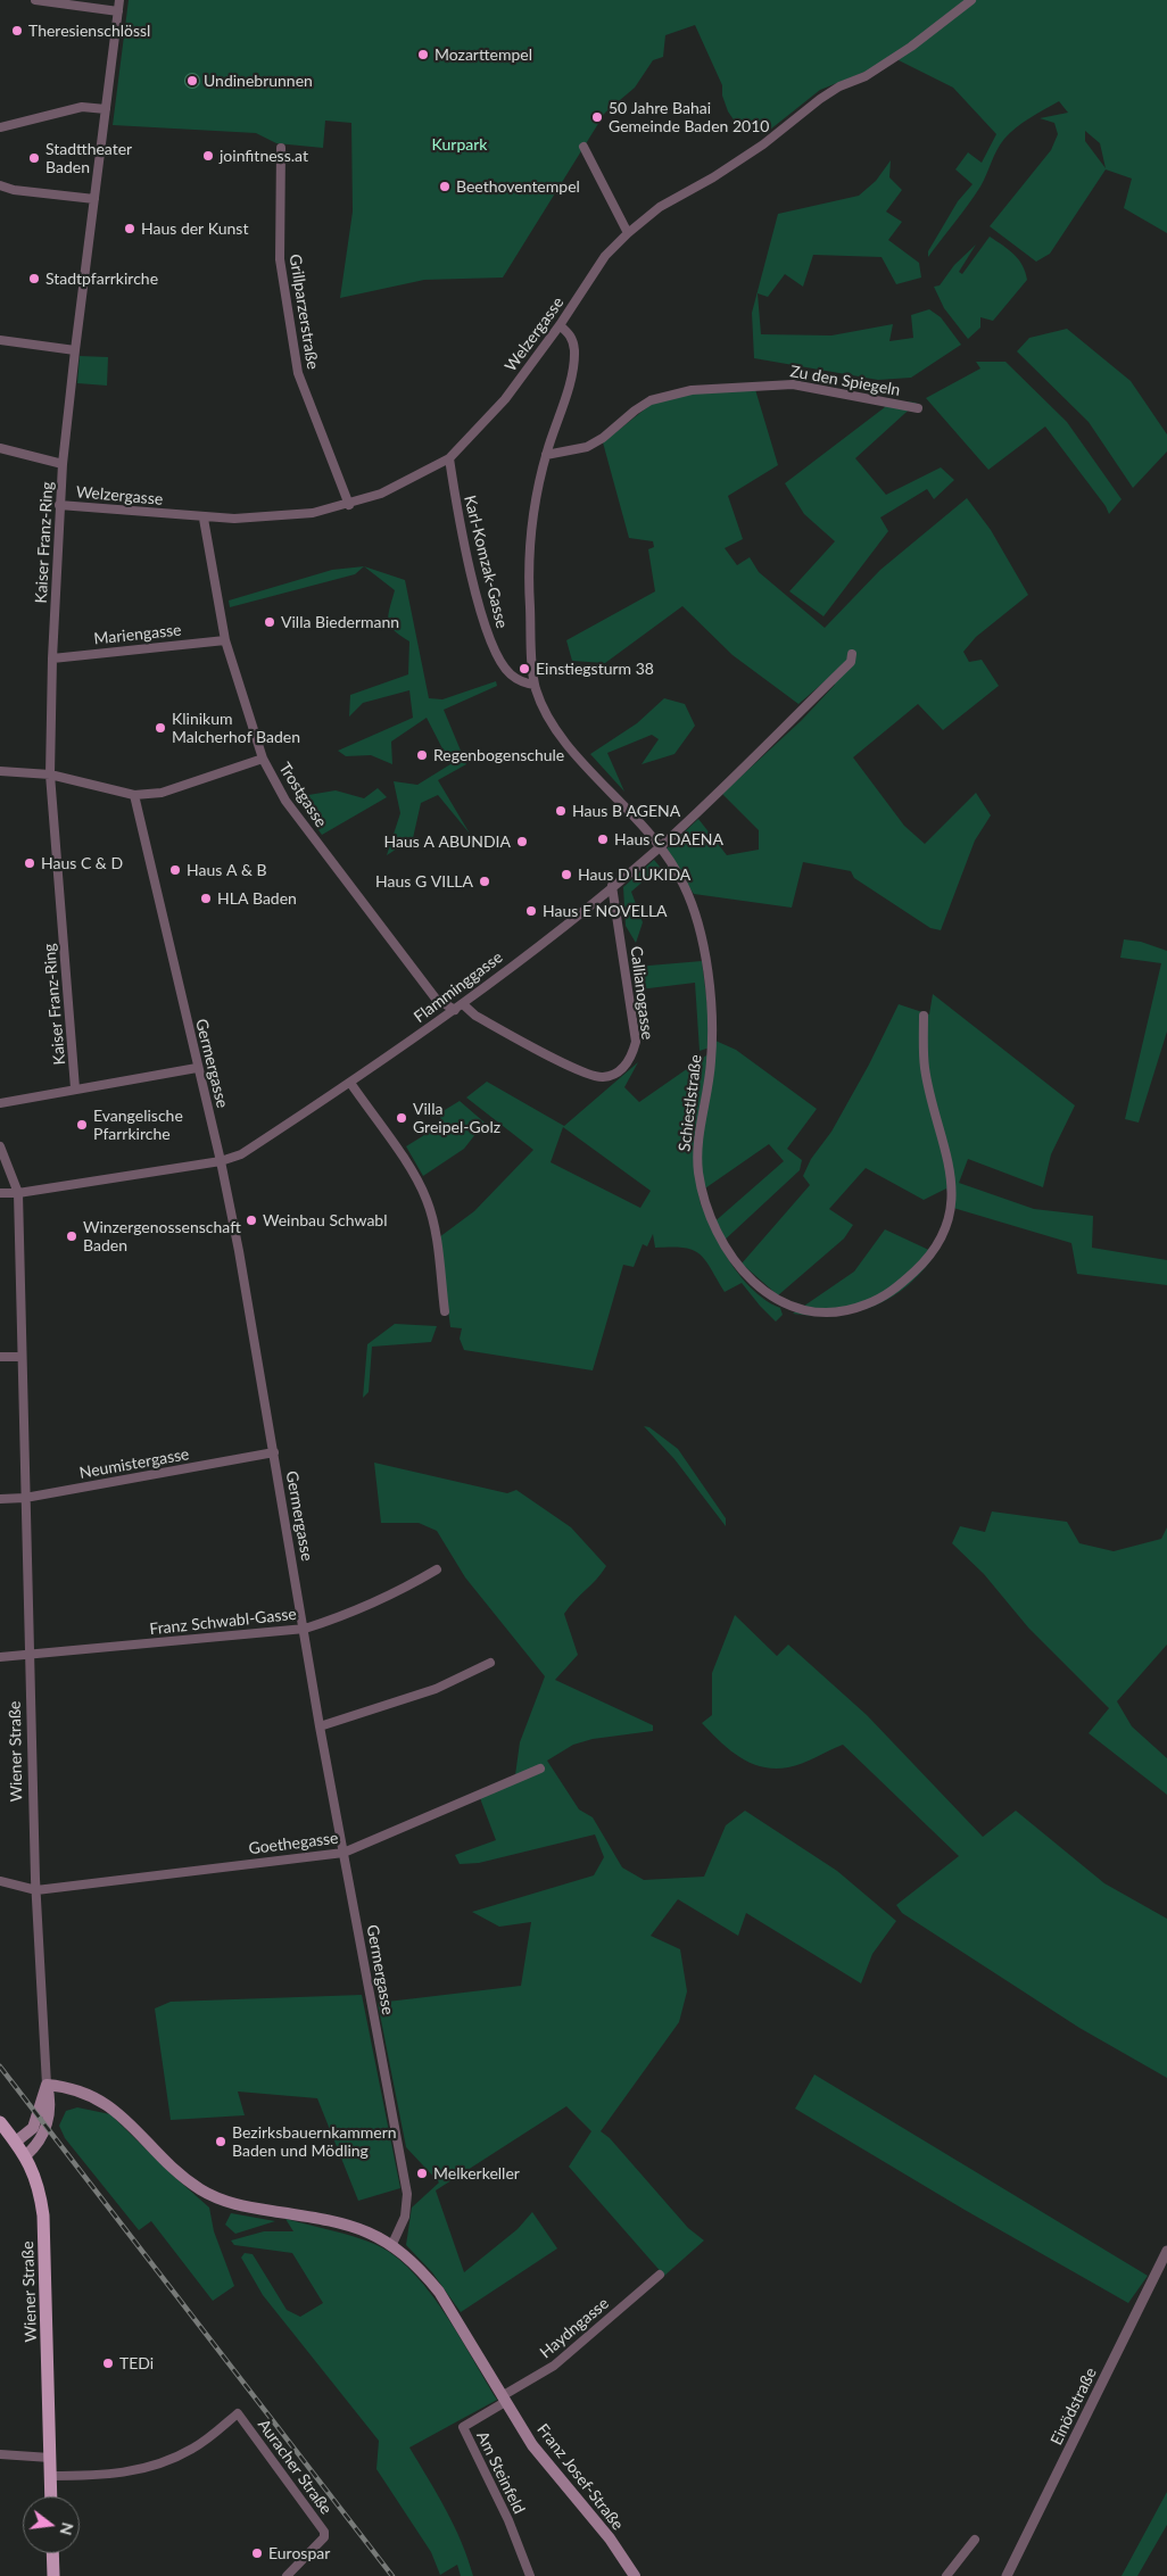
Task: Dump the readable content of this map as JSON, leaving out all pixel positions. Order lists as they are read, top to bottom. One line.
{"streets":{"main road":["Wiener Straße","Franz Josef-Straße"],"street":["Grillparzerstraße","Welzergasse","Zu den Spiegeln","Kaiser Franz-Ring","Karl-Komzak-Gasse","Mariengasse","Trostgasse","Flamminggasse","Callianogasse","Germergasse","Schiestlstraße","Neumistergasse","Franz Schwabl-Gasse","Goethegasse","Haydngasse","Einödstraße","Auracher Straße","Am Steinfeld"]},"crossings":[["Grillparzerstraße","Welzergasse"],["Welzergasse","Kaiser Franz-Ring"],["Welzergasse","Karl-Komzak-Gasse"],["Welzergasse","Trostgasse"],["Welzergasse","Schiestlstraße"],["Zu den Spiegeln","Schiestlstraße"],["Kaiser Franz-Ring","Mariengasse"],["Karl-Komzak-Gasse","Schiestlstraße"],["Mariengasse","Trostgasse"],["Trostgasse","Flamminggasse"],["Flamminggasse","Callianogasse"],["Flamminggasse","Germergasse"],["Flamminggasse","Schiestlstraße"],["Flamminggasse","Wiener Straße"],["Germergasse","Neumistergasse"],["Germergasse","Franz Schwabl-Gasse"],["Germergasse","Goethegasse"],["Germergasse","Franz Josef-Straße"],["Neumistergasse","Wiener Straße"],["Franz Schwabl-Gasse","Wiener Straße"],["Wiener Straße","Goethegasse"],["Wiener Straße","Auracher Straße"],["Wiener Straße","Franz Josef-Straße"],["Haydngasse","Am Steinfeld"],["Haydngasse","Franz Josef-Straße"],["Am Steinfeld","Franz Josef-Straße"]],"parks":["Kurpark"],"places":["Theresienschlössl","Mozarttempel","Undinebrunnen","50 Jahre Bahai Gemeinde Baden 2010","joinfitness.at","Stadttheater Baden","Beethoventempel","Haus der Kunst","Stadtpfarrkirche","Villa Biedermann","Einstiegsturm 38","Klinikum Malcherhof Baden","Regenbogenschule","Haus B AGENA","Haus C DAENA","Haus A ABUNDIA","Haus C & D","Haus A & B","Haus D LUKIDA","Haus G VILLA","HLA Baden","Haus E NOVELLA","Villa Greipel-Golz","Evangelische Pfarrkirche","Weinbau Schwabl","Winzergenossenschaft Baden","Bezirksbauernkammern Baden und Mödling","Melkerkeller","TEDi","Eurospar"],"north":"right"}
